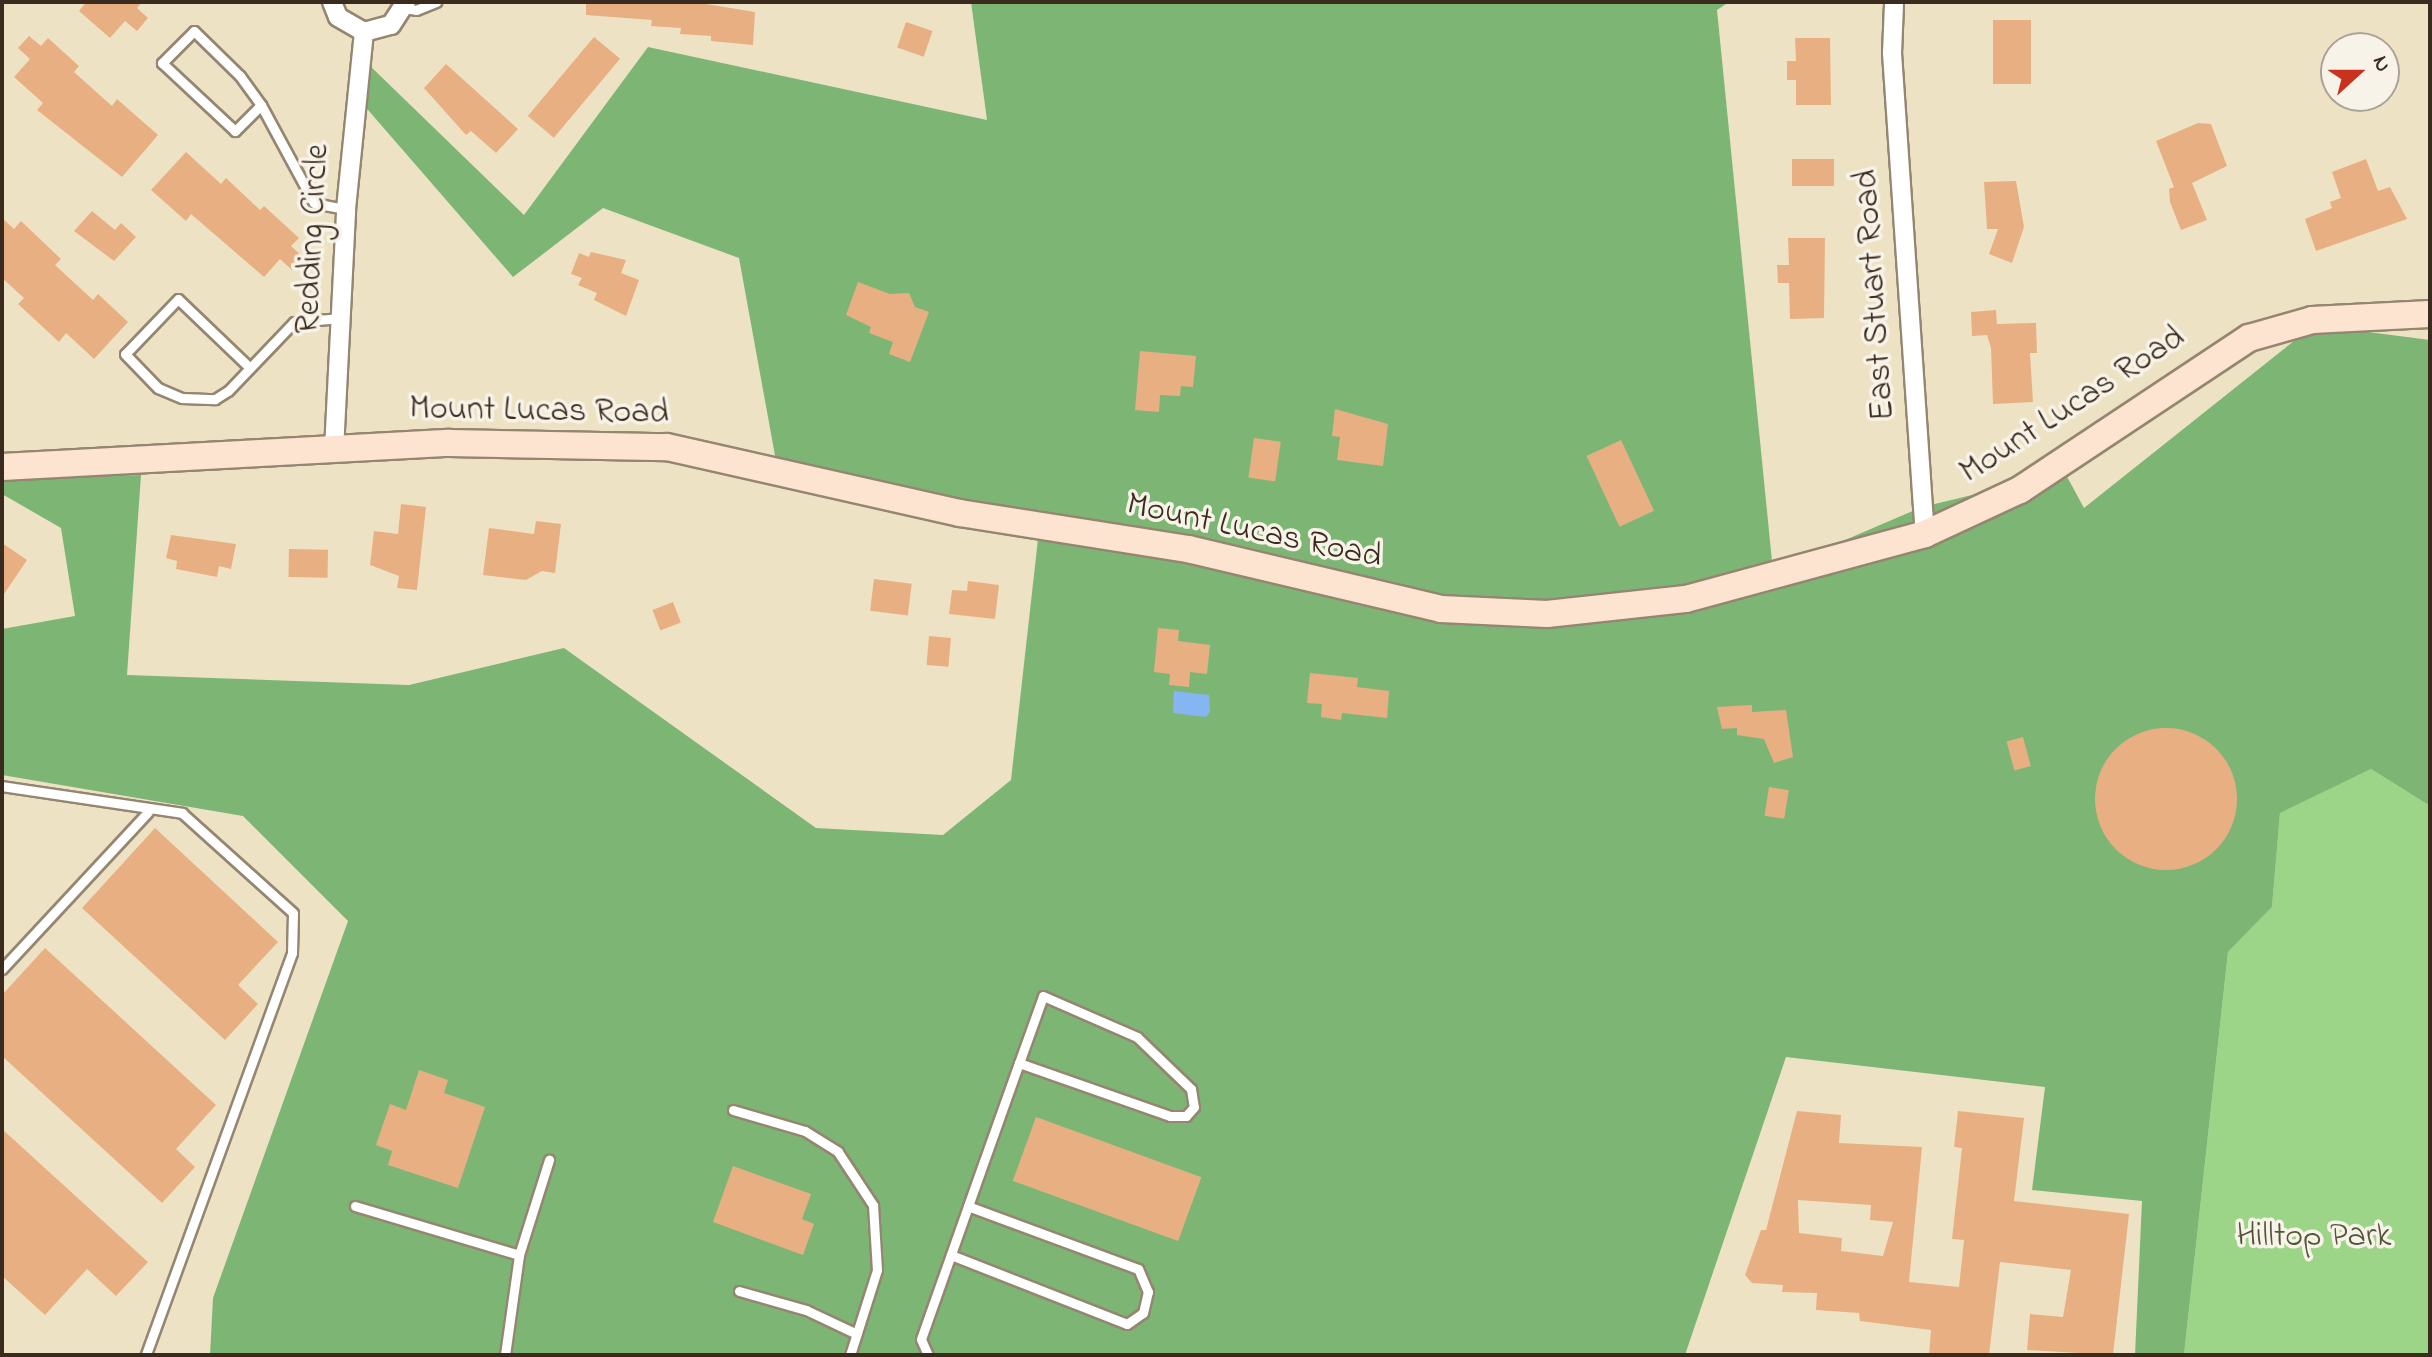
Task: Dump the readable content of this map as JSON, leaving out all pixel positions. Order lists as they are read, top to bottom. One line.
{"streets":{"street":["Redding Circle","East Stuart Road","Mount Lucas Road"]},"crossings":[["Redding Circle","Mount Lucas Road"],["East Stuart Road","Mount Lucas Road"]],"parks":["Hilltop Park"],"north":"right"}
